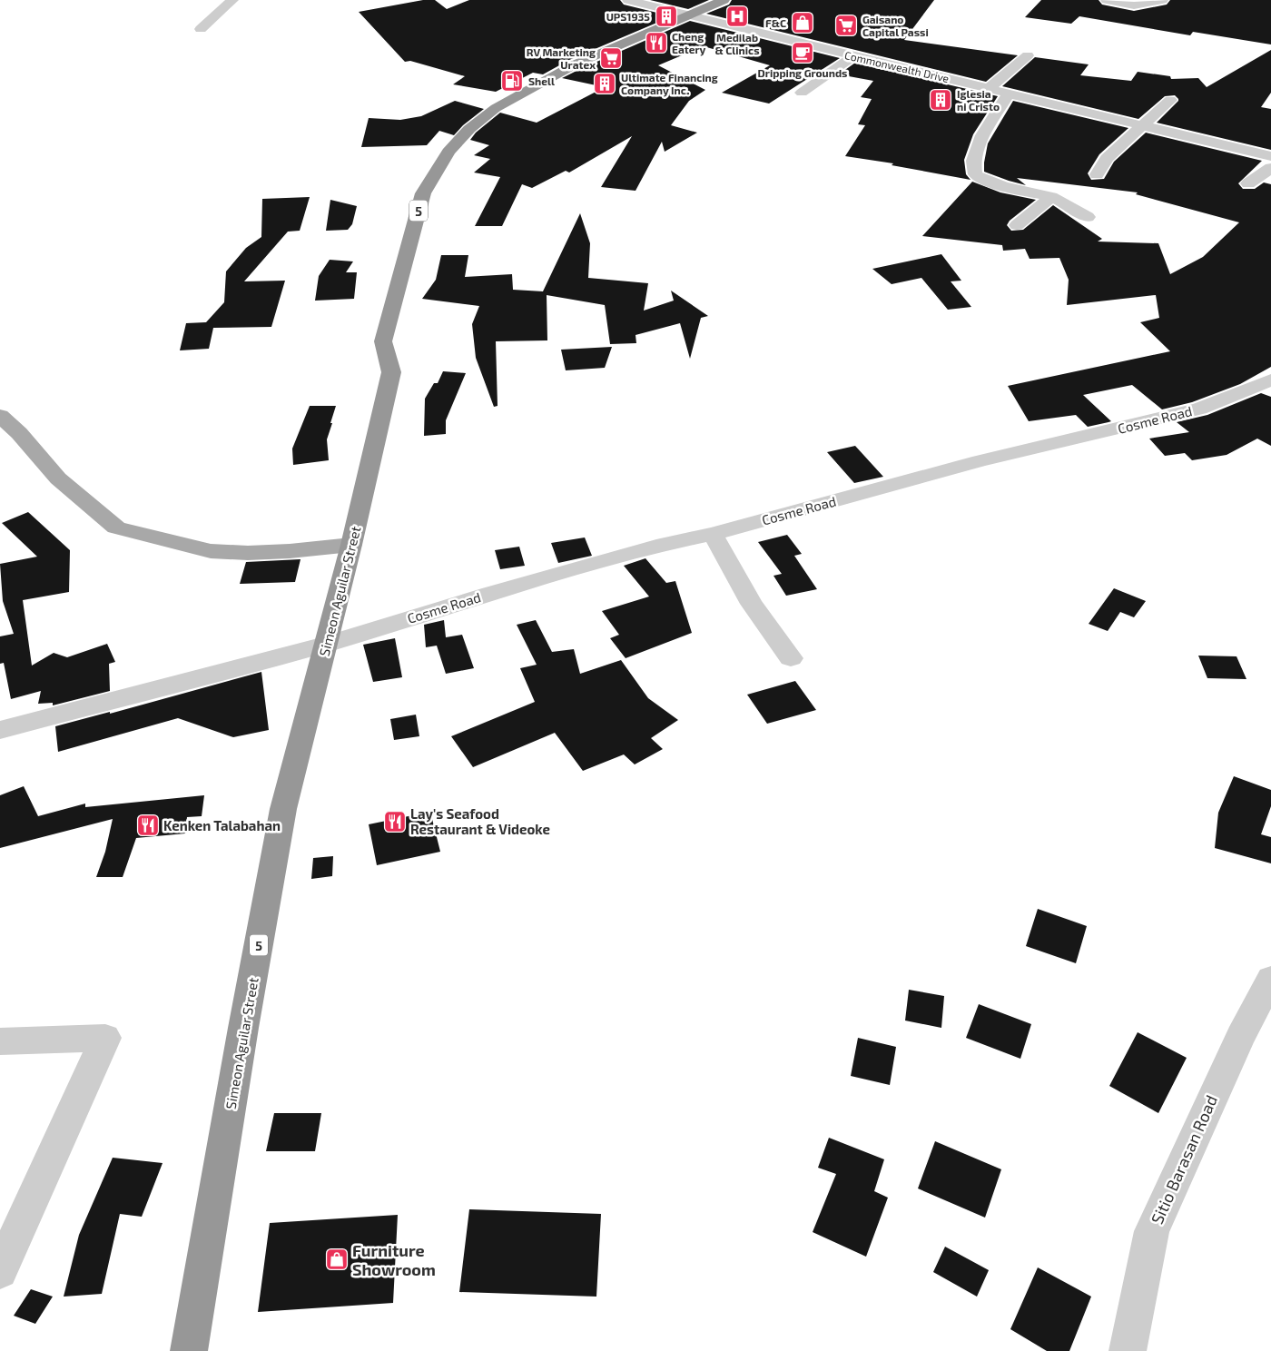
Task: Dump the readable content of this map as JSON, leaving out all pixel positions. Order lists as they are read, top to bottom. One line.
{"streets":{"highway":["5","Simeon Aguilar Street"],"street":["Commonwealth Drive","Cosme Road","Sitio Barasan Road"]},"crossings":[["Commonwealth Drive","Simeon Aguilar Street"],["Cosme Road","Simeon Aguilar Street"]],"places":{"building":["UPS1935","Ultimate Financing Company Inc.","Iglesia ni Cristo"],"hospital":["Medilab & Clinics"],"shop":["F&C","Furniture Showroom"],"supermarket":["Gaisano Capital Passi","RV Marketing Uratex"],"restaurant":["Cheng Eatery","Lay's Seafood Restaurant & Videoke","Kenken Talabahan"],"cafe":["Dripping Grounds"],"fuel station":["Shell"]}}
